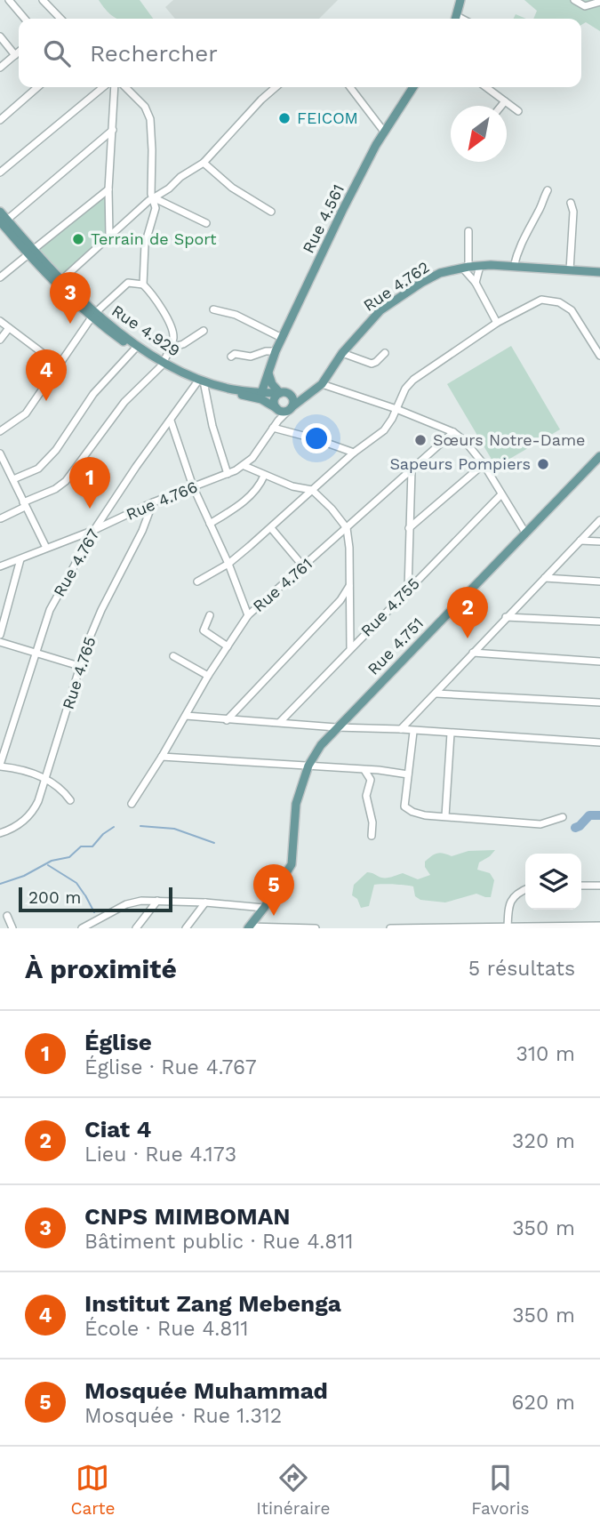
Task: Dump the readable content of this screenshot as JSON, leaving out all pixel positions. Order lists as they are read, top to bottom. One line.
{"streets":{"main road":["Rue 4.561","Rue 4.762","Rue 4.929","Rue 4.751"],"street":["Rue 4.766","Rue 4.767","Rue 4.761","Rue 4.755","Rue 4.765"]},"crossings":[["Rue 4.561","Rue 4.929"],["Rue 4.762","Rue 4.929"],["Rue 4.762","Rue 4.766"],["Rue 4.929","Rue 4.766"],["Rue 4.766","Rue 4.767"],["Rue 4.766","Rue 4.765"]],"places":["FEICOM","Terrain de Sport","Sœurs Notre-Dame","Sapeurs Pompiers"],"scale_bar":"200 m","north":"bottom left","page":{"search":"Rechercher","pins":["3","4","1","2","5"],"scale":"200 m","heading":["À proximité","5 résultats"],"list":[{"mark":"1","name":"Église","note":"Église · Rue 4.767","value":"310 m"},{"mark":"2","name":"Ciat 4","note":"Lieu · Rue 4.173","value":"320 m"},{"mark":"3","name":"CNPS MIMBOMAN","note":"Bâtiment public · Rue 4.811","value":"350 m"},{"mark":"4","name":"Institut Zang Mebenga","note":"École · Rue 4.811","value":"350 m"},{"mark":"5","name":"Mosquée Muhammad","note":"Mosquée · Rue 1.312","value":"620 m"}],"nav":["Carte","Itinéraire","Favoris"]}}
